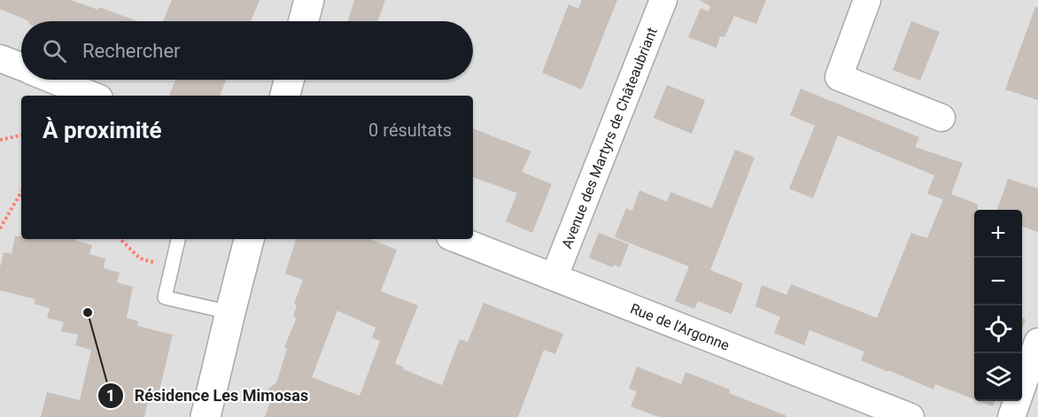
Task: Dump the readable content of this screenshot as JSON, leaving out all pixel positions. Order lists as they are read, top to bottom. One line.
{"streets":{"street":["Avenue des Martyrs de Châteaubriant","Rue de l'Argonne"]},"crossings":[["Avenue des Martyrs de Châteaubriant","Rue de l'Argonne"]],"places":["Résidence Les Mimosas"],"page":{"search":"Rechercher","heading":["À proximité","0 résultats"],"map_buttons":["+","−"]}}
